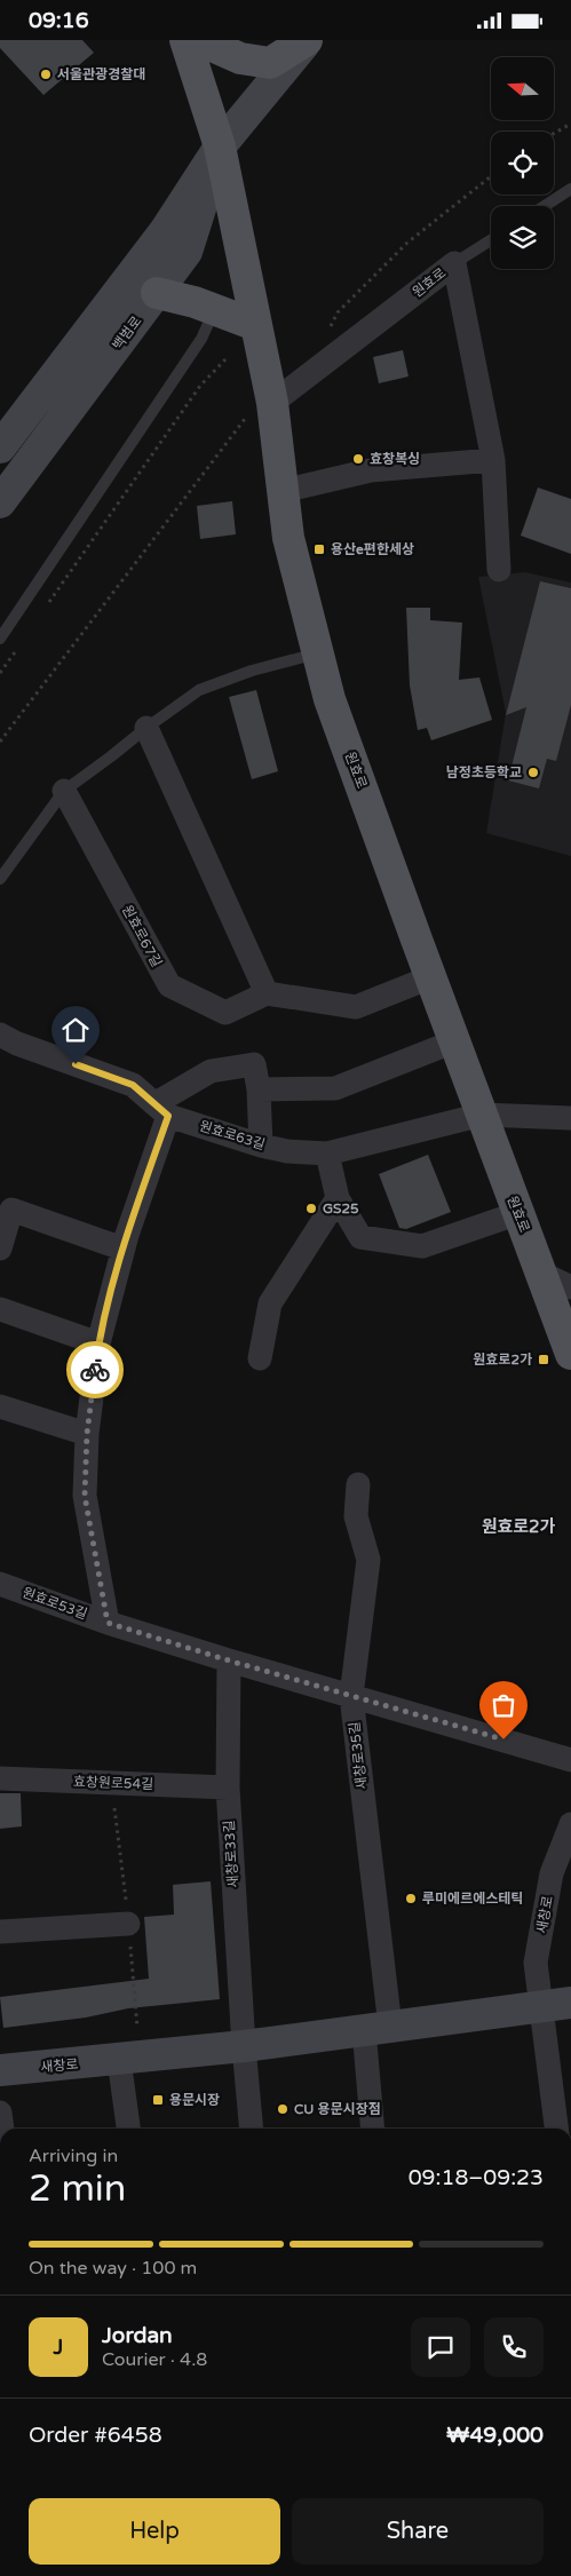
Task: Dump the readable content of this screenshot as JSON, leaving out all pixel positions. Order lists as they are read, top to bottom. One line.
{"streets":{"main road":["원효로","백범로","새창로"],"street":["원효로67길","원효로63길","원효로53길","새창로35길","효창원로54길","새창로33길"]},"crossings":[["원효로","백범로"],["원효로","원효로63길"],["원효로53길","새창로35길"],["원효로53길","새창로33길"],["새창로35길","새창로"],["효창원로54길","새창로33길"],["새창로33길","새창로"]],"districts":["원효로2가"],"places":{"other":["서울관광경찰대","효창복싱","남정초등학교","GS25","루미에르에스테틱","CU 용문시장점"],"transit":["용산e편한세상","원효로2가","용문시장"]},"north":"left","page":{"status":"09:16","heading":["2 min","Arriving in","09:18–09:23"],"panel":["Jordan","Courier · 4.8","Order #6458","₩49,000"],"bar":"On the way · 100 m","round":"J","buttons":["Help","Share"]}}
